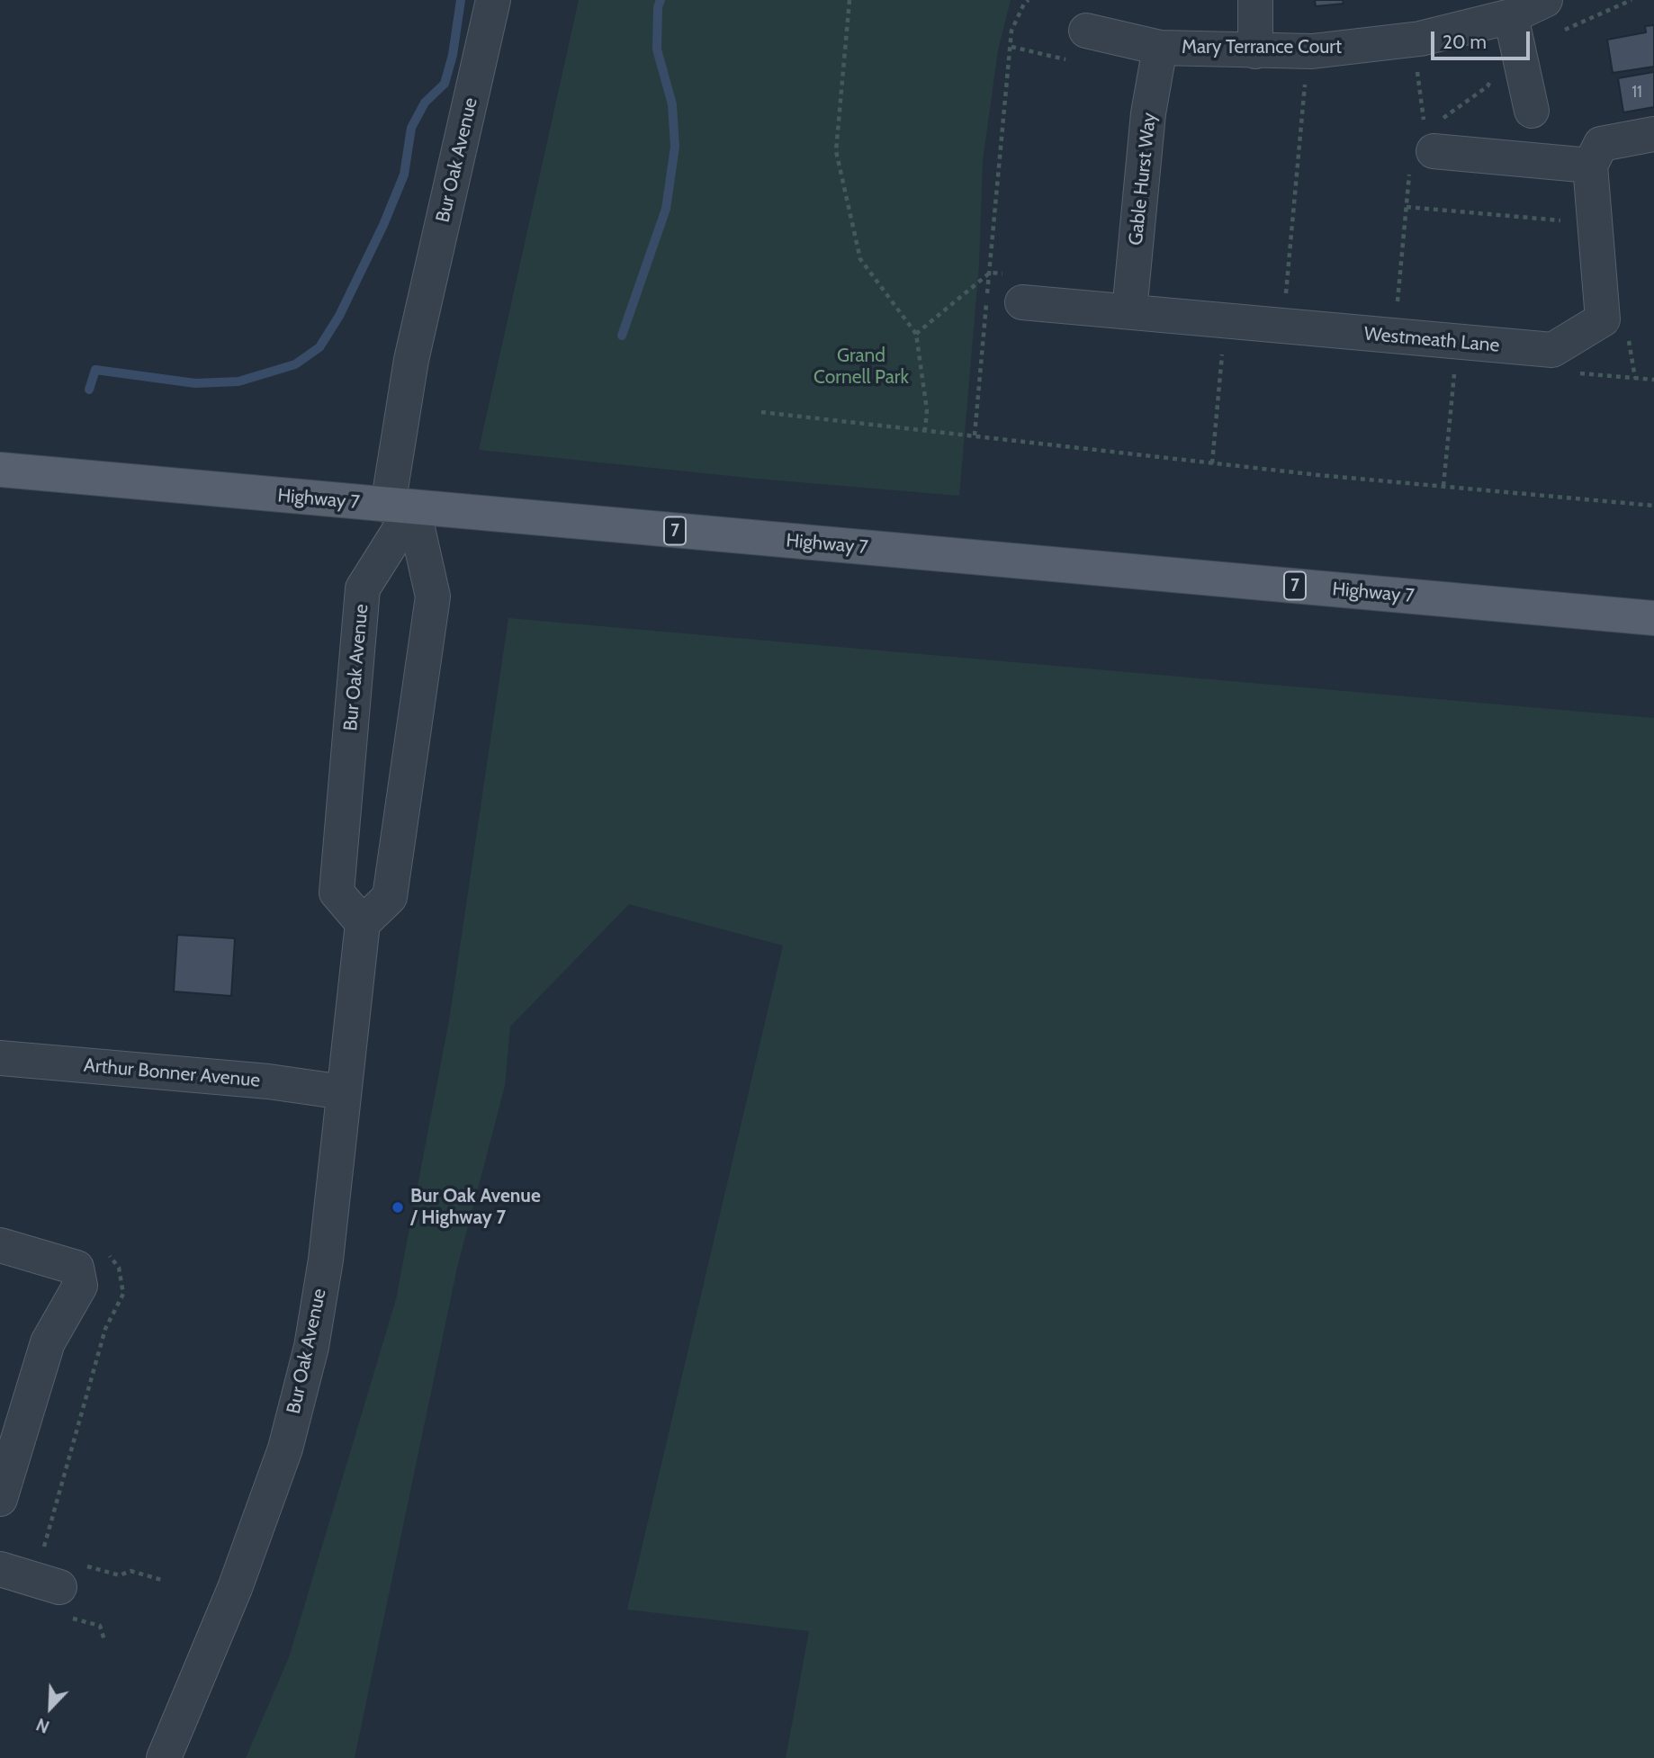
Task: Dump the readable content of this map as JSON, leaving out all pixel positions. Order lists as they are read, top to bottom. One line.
{"streets":{"main road":["Highway 7","7"],"street":["Mary Terrance Court","Bur Oak Avenue","Gable Hurst Way","Westmeath Lane","Arthur Bonner Avenue"]},"crossings":[["Mary Terrance Court","Gable Hurst Way"],["Bur Oak Avenue","Highway 7"],["Bur Oak Avenue","Arthur Bonner Avenue"],["Gable Hurst Way","Westmeath Lane"]],"parks":["Grand Cornell Park"],"places":["Bur Oak Avenue / Highway 7"],"house_numbers":["11"],"scale_bar":"20 m","north":"bottom left"}
